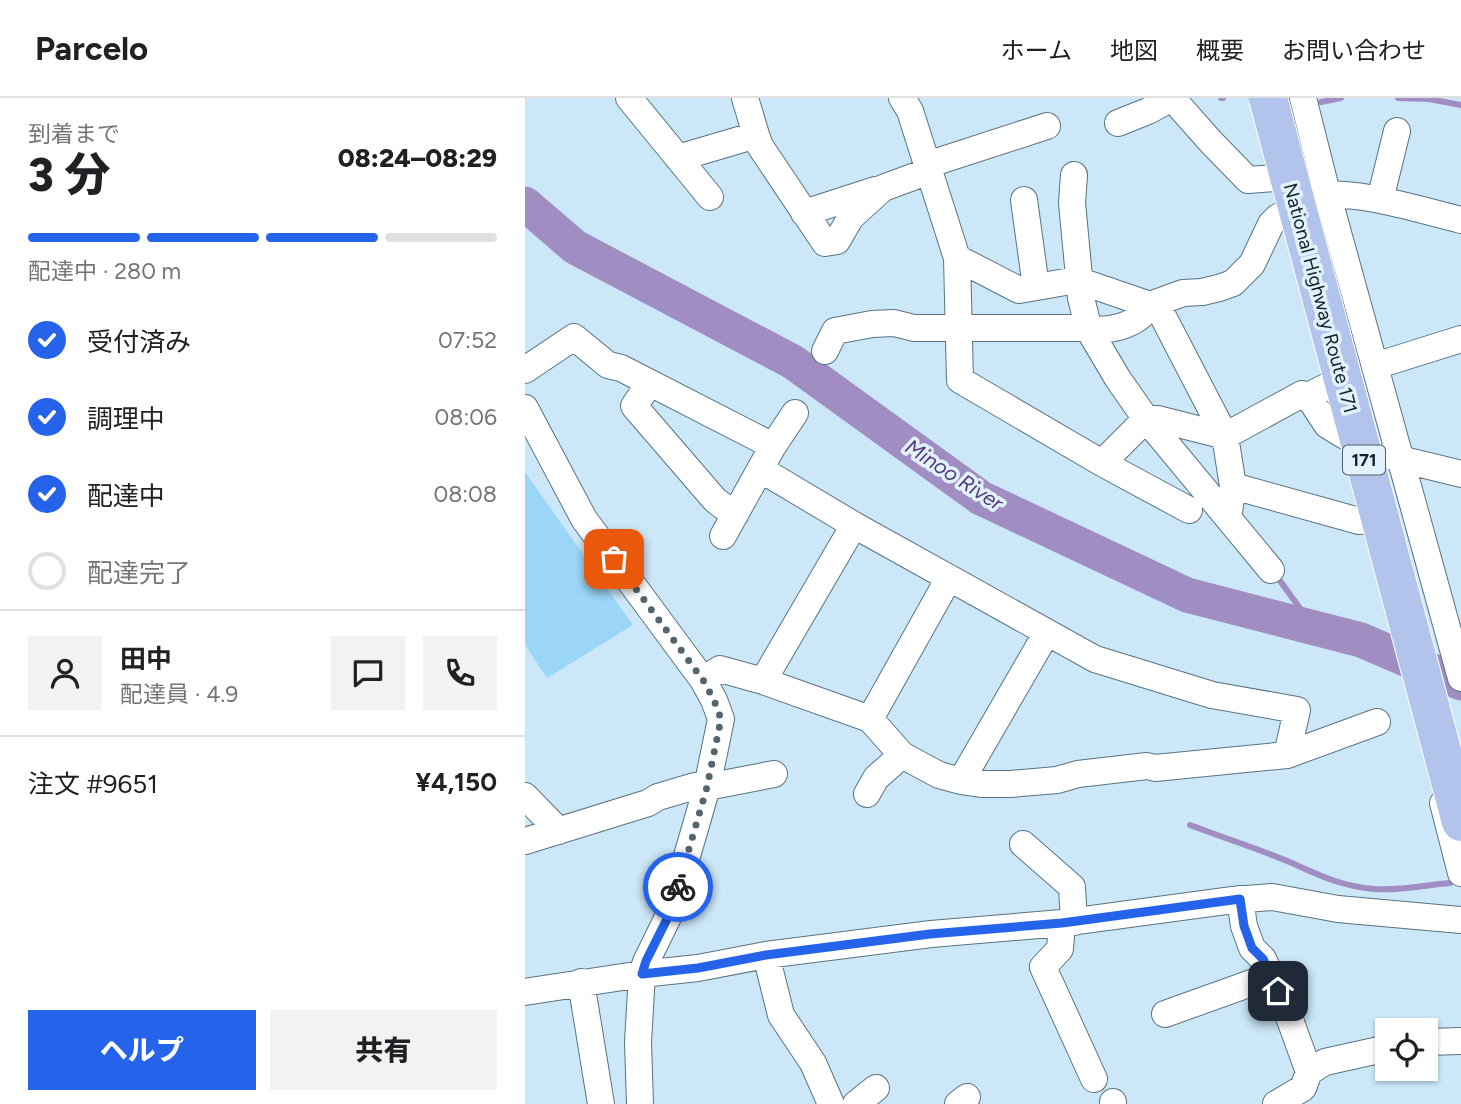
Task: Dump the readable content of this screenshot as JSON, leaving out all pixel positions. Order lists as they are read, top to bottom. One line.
{"streets":{"highway":["National Highway Route 171","171"]},"water":["Minoo River"],"page":{"header":"Parcelo","nav":["ホーム","地図","概要","お問い合わせ"],"heading":["3 分","到着まで","08:24–08:29"],"panel":["田中","配達員 · 4.9","注文 #9651","¥4,150"],"bar":"配達中 · 280 m","list":[["受付済み","07:52"],["調理中","08:06"],["配達中","08:08"],"配達完了"],"buttons":["ヘルプ","共有"]}}
